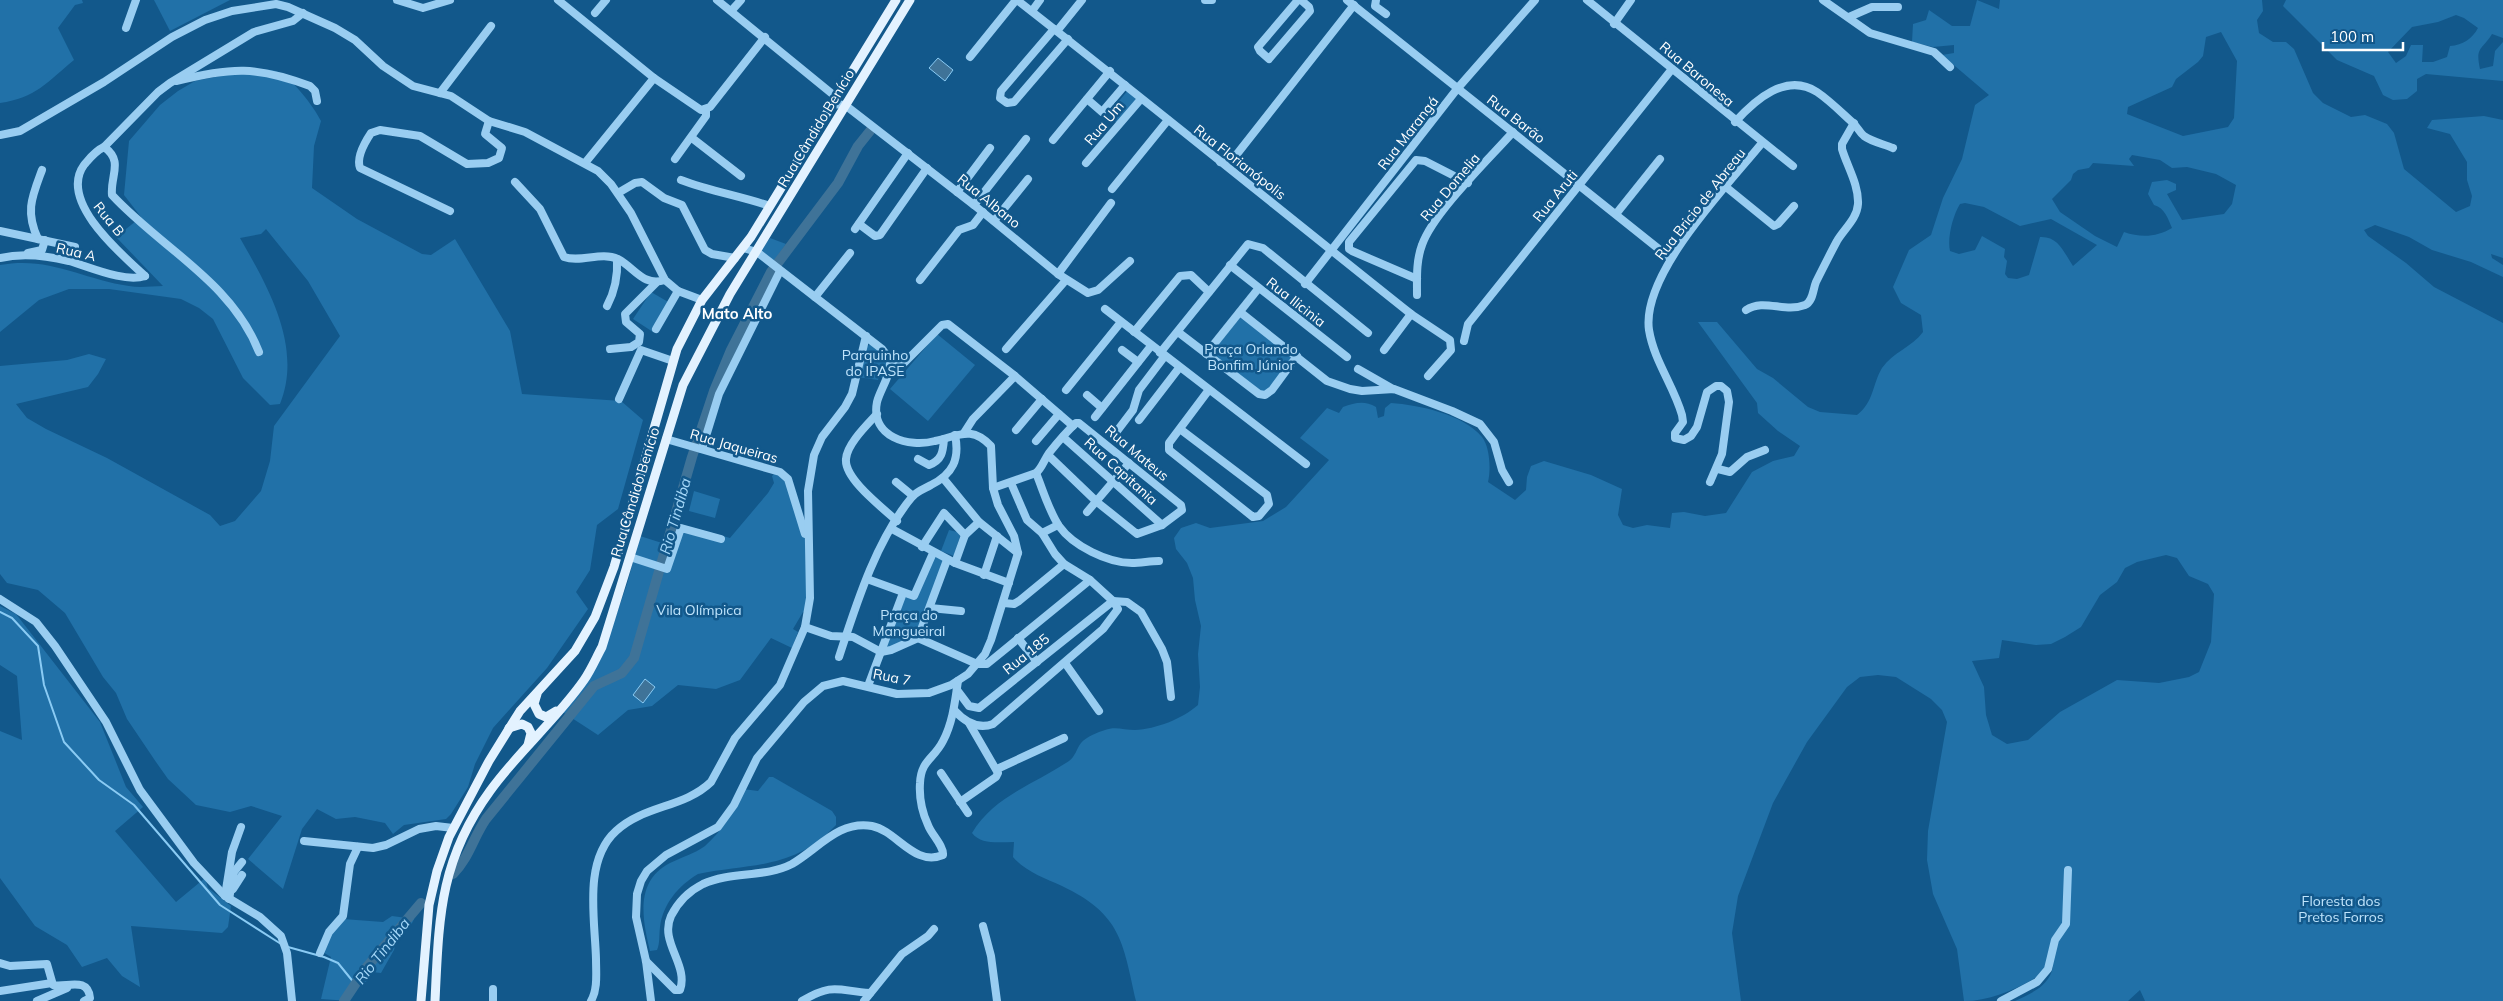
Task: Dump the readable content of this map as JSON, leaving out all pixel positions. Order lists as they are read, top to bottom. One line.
{"streets":{"main road":["Rua Cândido Benício"],"street":["Rua Baronesa","Rua Barão","Rua Um","Rua Marangá","Rua Florianópolis","Rua Domelia","Rua Aruti","Rua Albano","Rua Bricio de Abreau","Rua B","Rua A","Rua Ilicinia","Rua Jaqueiras","Rua Mateus","Rua Capitania","Rua 185","Rua 7"]},"crossings":[["Rua Baronesa","Rua Aruti"],["Rua Baronesa","Rua Bricio de Abreau"],["Rua Barão","Rua Marangá"],["Rua Barão","Rua Domelia"],["Rua Barão","Rua Aruti"],["Rua Barão","Rua Bricio de Abreau"],["Rua Um","Rua Florianópolis"],["Rua Cândido Benício","Rua Albano"],["Rua Cândido Benício","Rua Jaqueiras"],["Rua Marangá","Rua Florianópolis"],["Rua B","Rua A"],["Rua Mateus","Rua Capitania"]],"districts":["Mato Alto"],"water":["Rio Tindiba"],"parks":["Praça Orlando Bonfim Júnior","Parquinho do IPASE","Vila Olímpica","Praça do Mangueiral","Floresta dos Pretos Forros"],"scale_bar":"100 m"}
